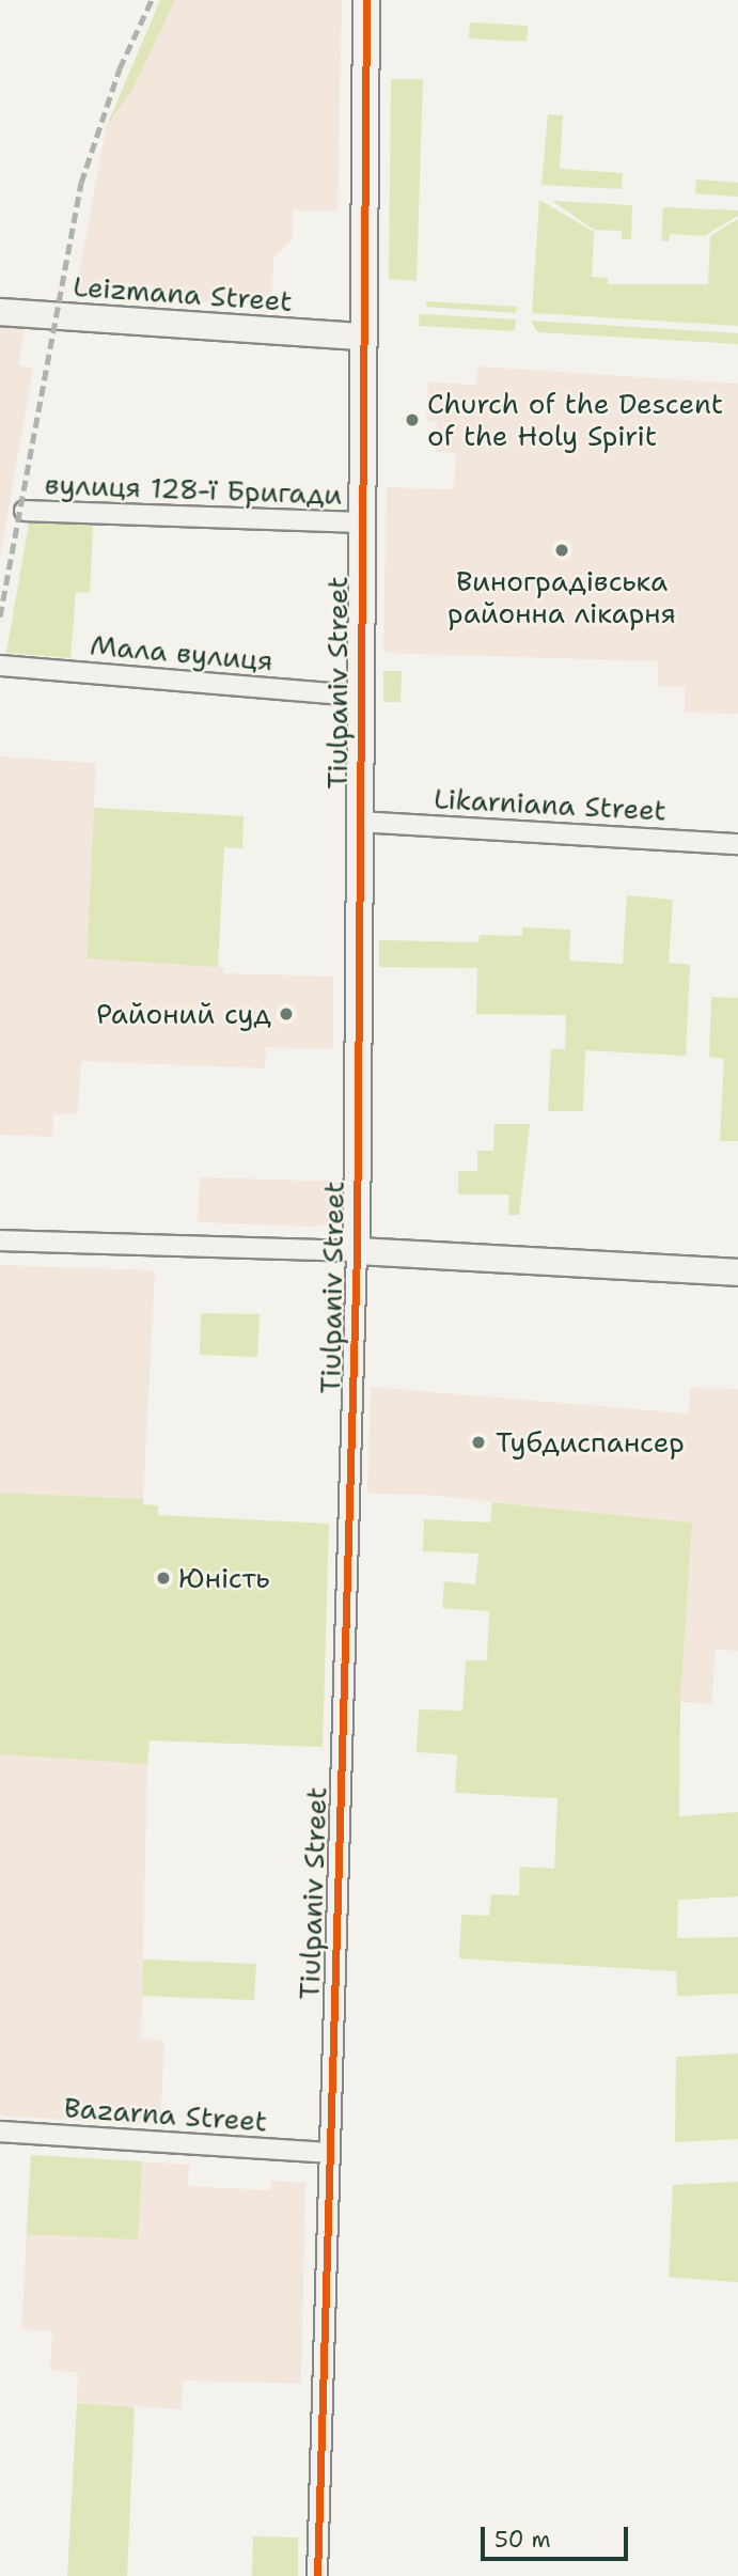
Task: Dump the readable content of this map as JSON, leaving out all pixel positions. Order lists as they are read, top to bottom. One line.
{"streets":{"street":["Leizmana Street","вулиця 128-ї Бригади","Мала вулиця","Tiulpaniv Street","Likarniana Street","Bazarna Street"]},"crossings":[["Leizmana Street","Tiulpaniv Street"],["вулиця 128-ї Бригади","Tiulpaniv Street"],["Мала вулиця","Tiulpaniv Street"],["Tiulpaniv Street","Likarniana Street"],["Tiulpaniv Street","Bazarna Street"]],"places":["Church of the Descent of the Holy Spirit","Виноградівська районна лікарня","Районий суд","Тубдиспансер","Юність"],"scale_bar":"50 m"}
